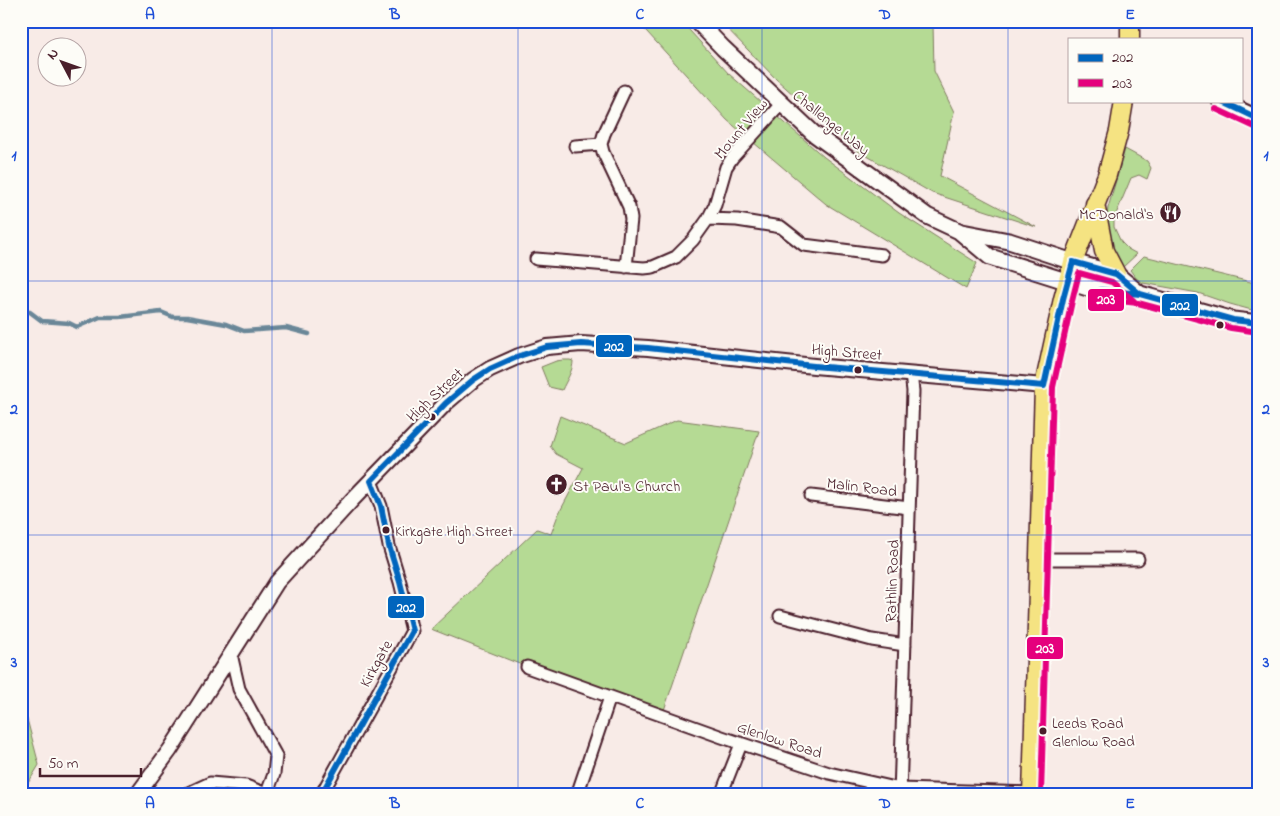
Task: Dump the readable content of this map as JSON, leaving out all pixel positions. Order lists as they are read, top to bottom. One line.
{"streets":{"main road":["Challenge Way"],"street":["Mount View","High Street","Malin Road","Rathlin Road","Kirkgate","Glenlow Road"]},"crossings":[["Challenge Way","Mount View"],["High Street","Rathlin Road"],["High Street","Kirkgate"],["Malin Road","Rathlin Road"],["Rathlin Road","Glenlow Road"]],"places":{"restaurant":["McDonald's"],"church":["St Paul's Church"],"other":["Kirkgate High Street","Leeds Road Glenlow Road"]},"lines":["transit line 202","transit line 203"],"legend":["202","203"],"scale_bar":"50 m","north":"top left","grid":{"columns":["A","B","C","D","E"],"rows":["1","2","3"]}}
